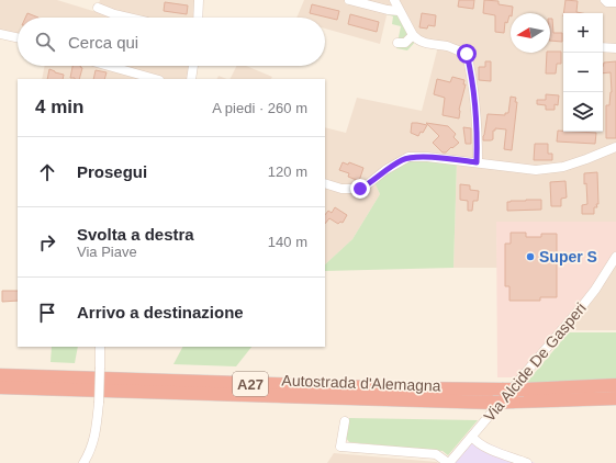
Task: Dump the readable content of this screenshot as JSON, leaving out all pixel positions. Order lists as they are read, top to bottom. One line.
{"streets":{"highway":["Autostrada d'Alemagna","A27"],"street":["Via Alcide De Gasperi"]},"places":["Super S"],"north":"left","page":{"map_buttons":["+","−"],"search":"Cerca qui","heading":["4 min","A piedi · 260 m"],"list":[["Prosegui","120 m"],["Svolta a destra","Via Piave","140 m"],"Arrivo a destinazione"]}}
